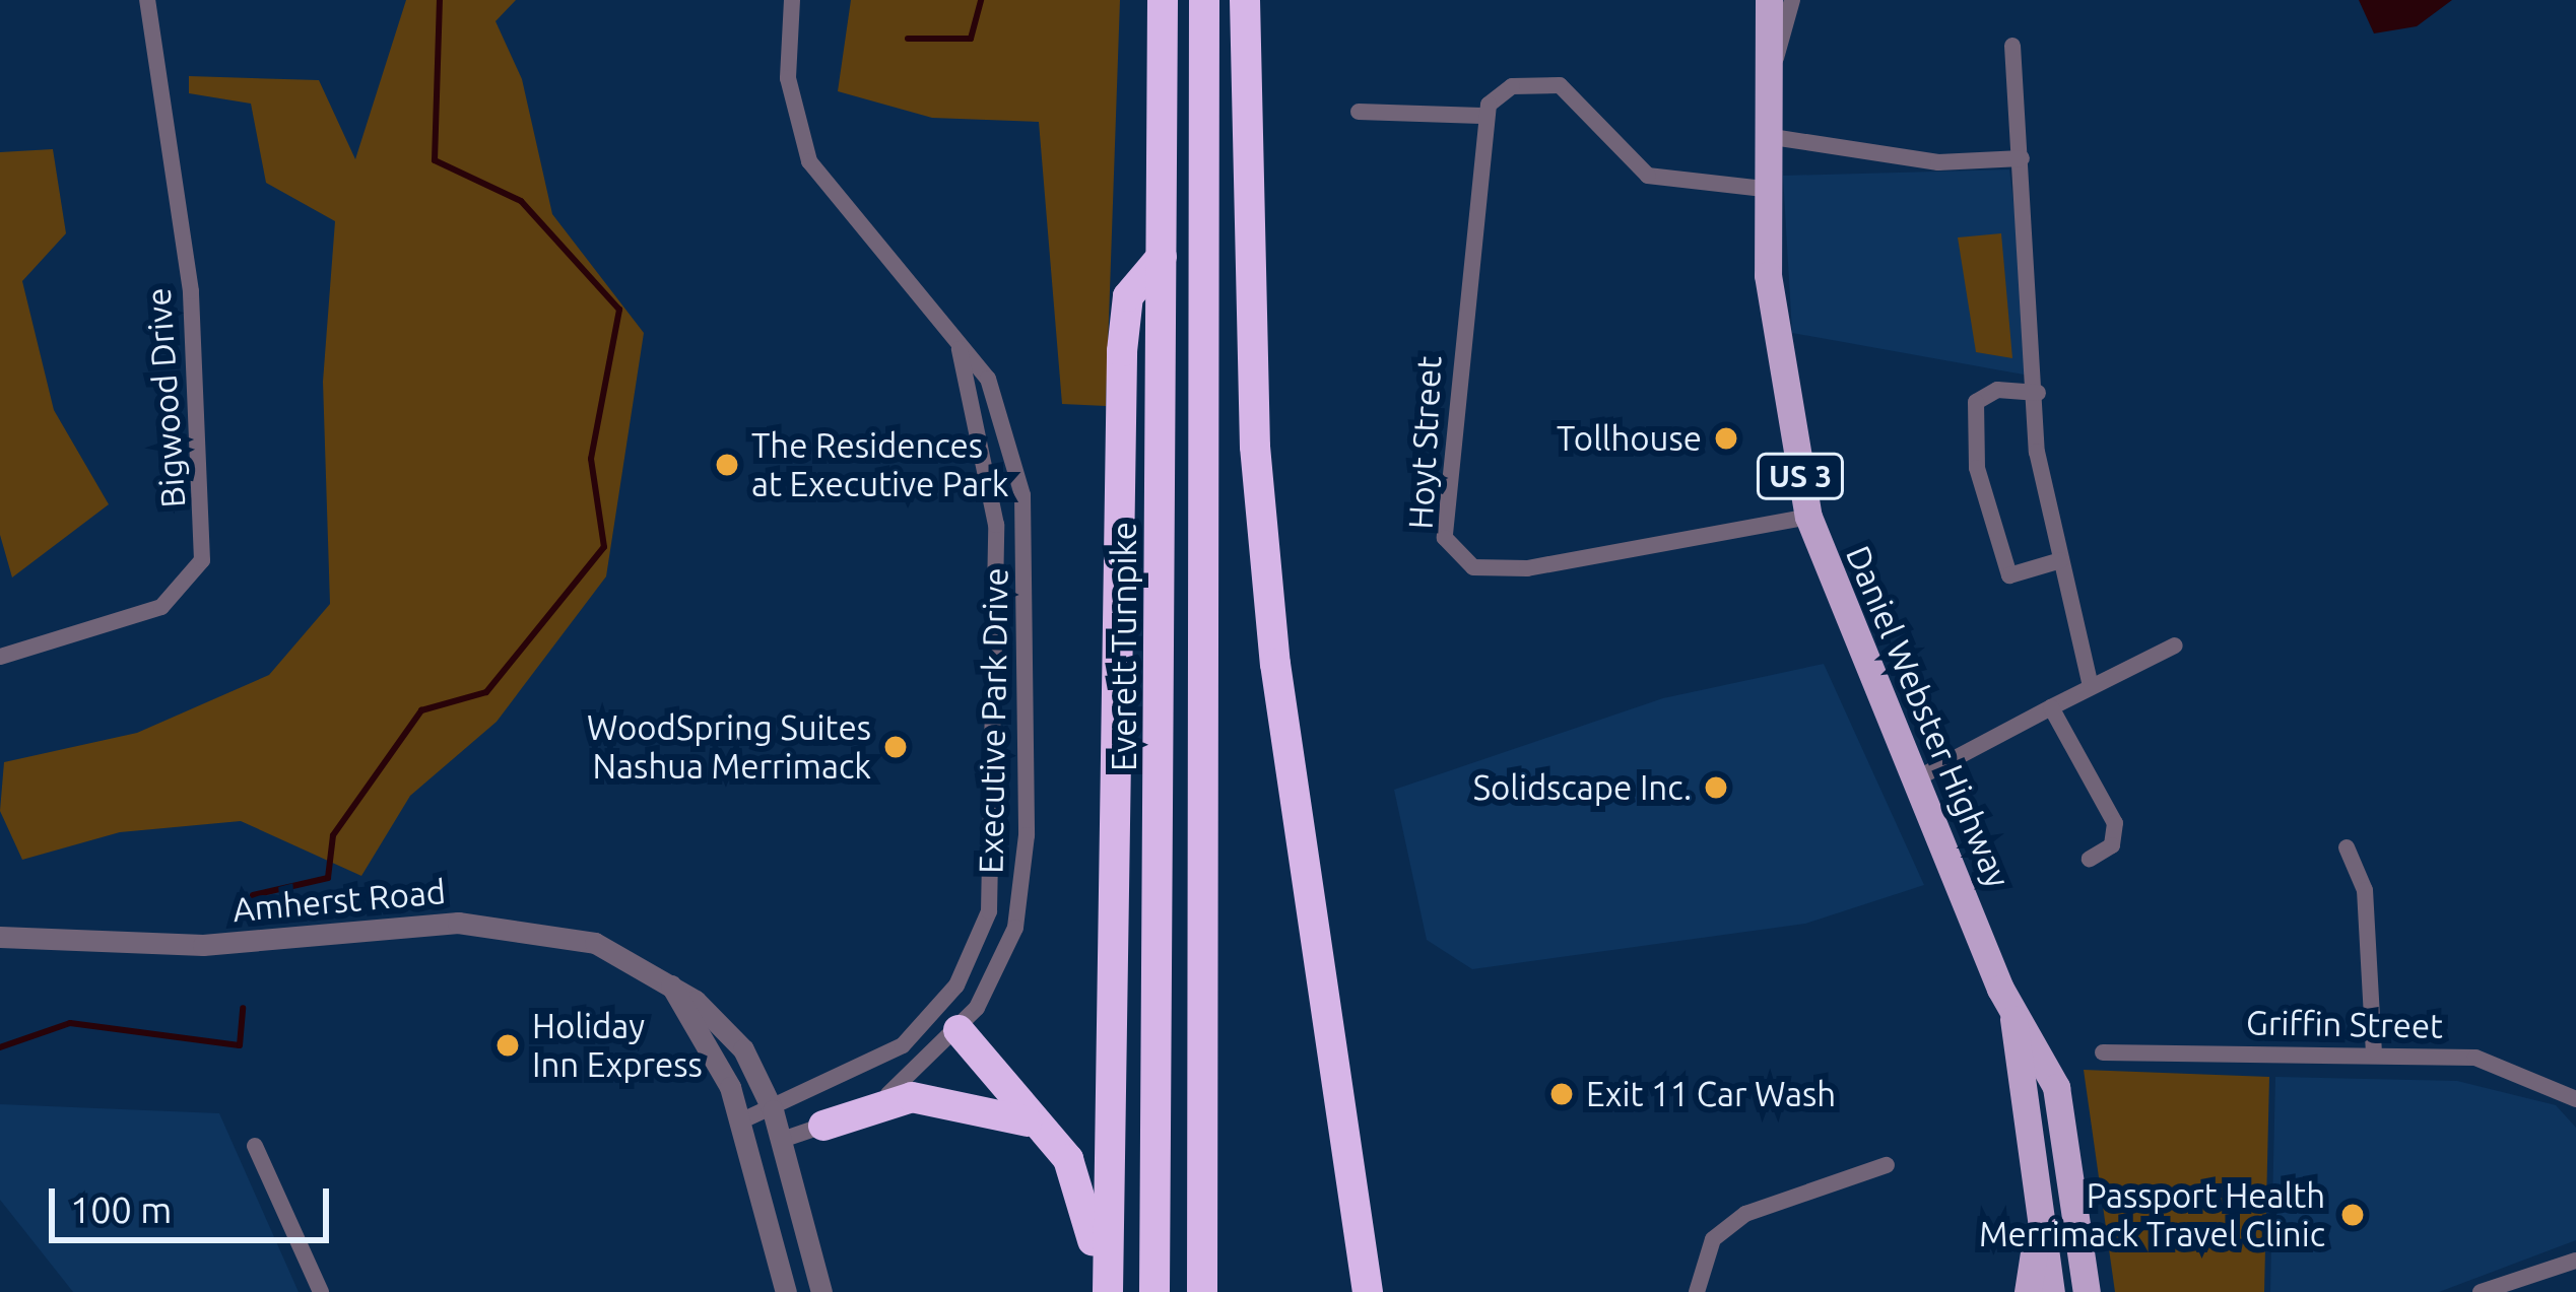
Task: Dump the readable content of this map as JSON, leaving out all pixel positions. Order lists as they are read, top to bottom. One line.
{"streets":{"highway":["Everett Turnpike"],"main road":["US 3","Daniel Webster Highway"],"street":["Bigwood Drive","Hoyt Street","Executive Park Drive","Amherst Road","Griffin Street"]},"crossings":[["Hoyt Street","Daniel Webster Highway"],["Executive Park Drive","Amherst Road"]],"places":["Tollhouse","The Residences at Executive Park","WoodSpring Suites Nashua Merrimack","Solidscape Inc.","Holiday Inn Express","Exit 11 Car Wash","Passport Health Merrimack Travel Clinic"],"scale_bar":"100 m"}
